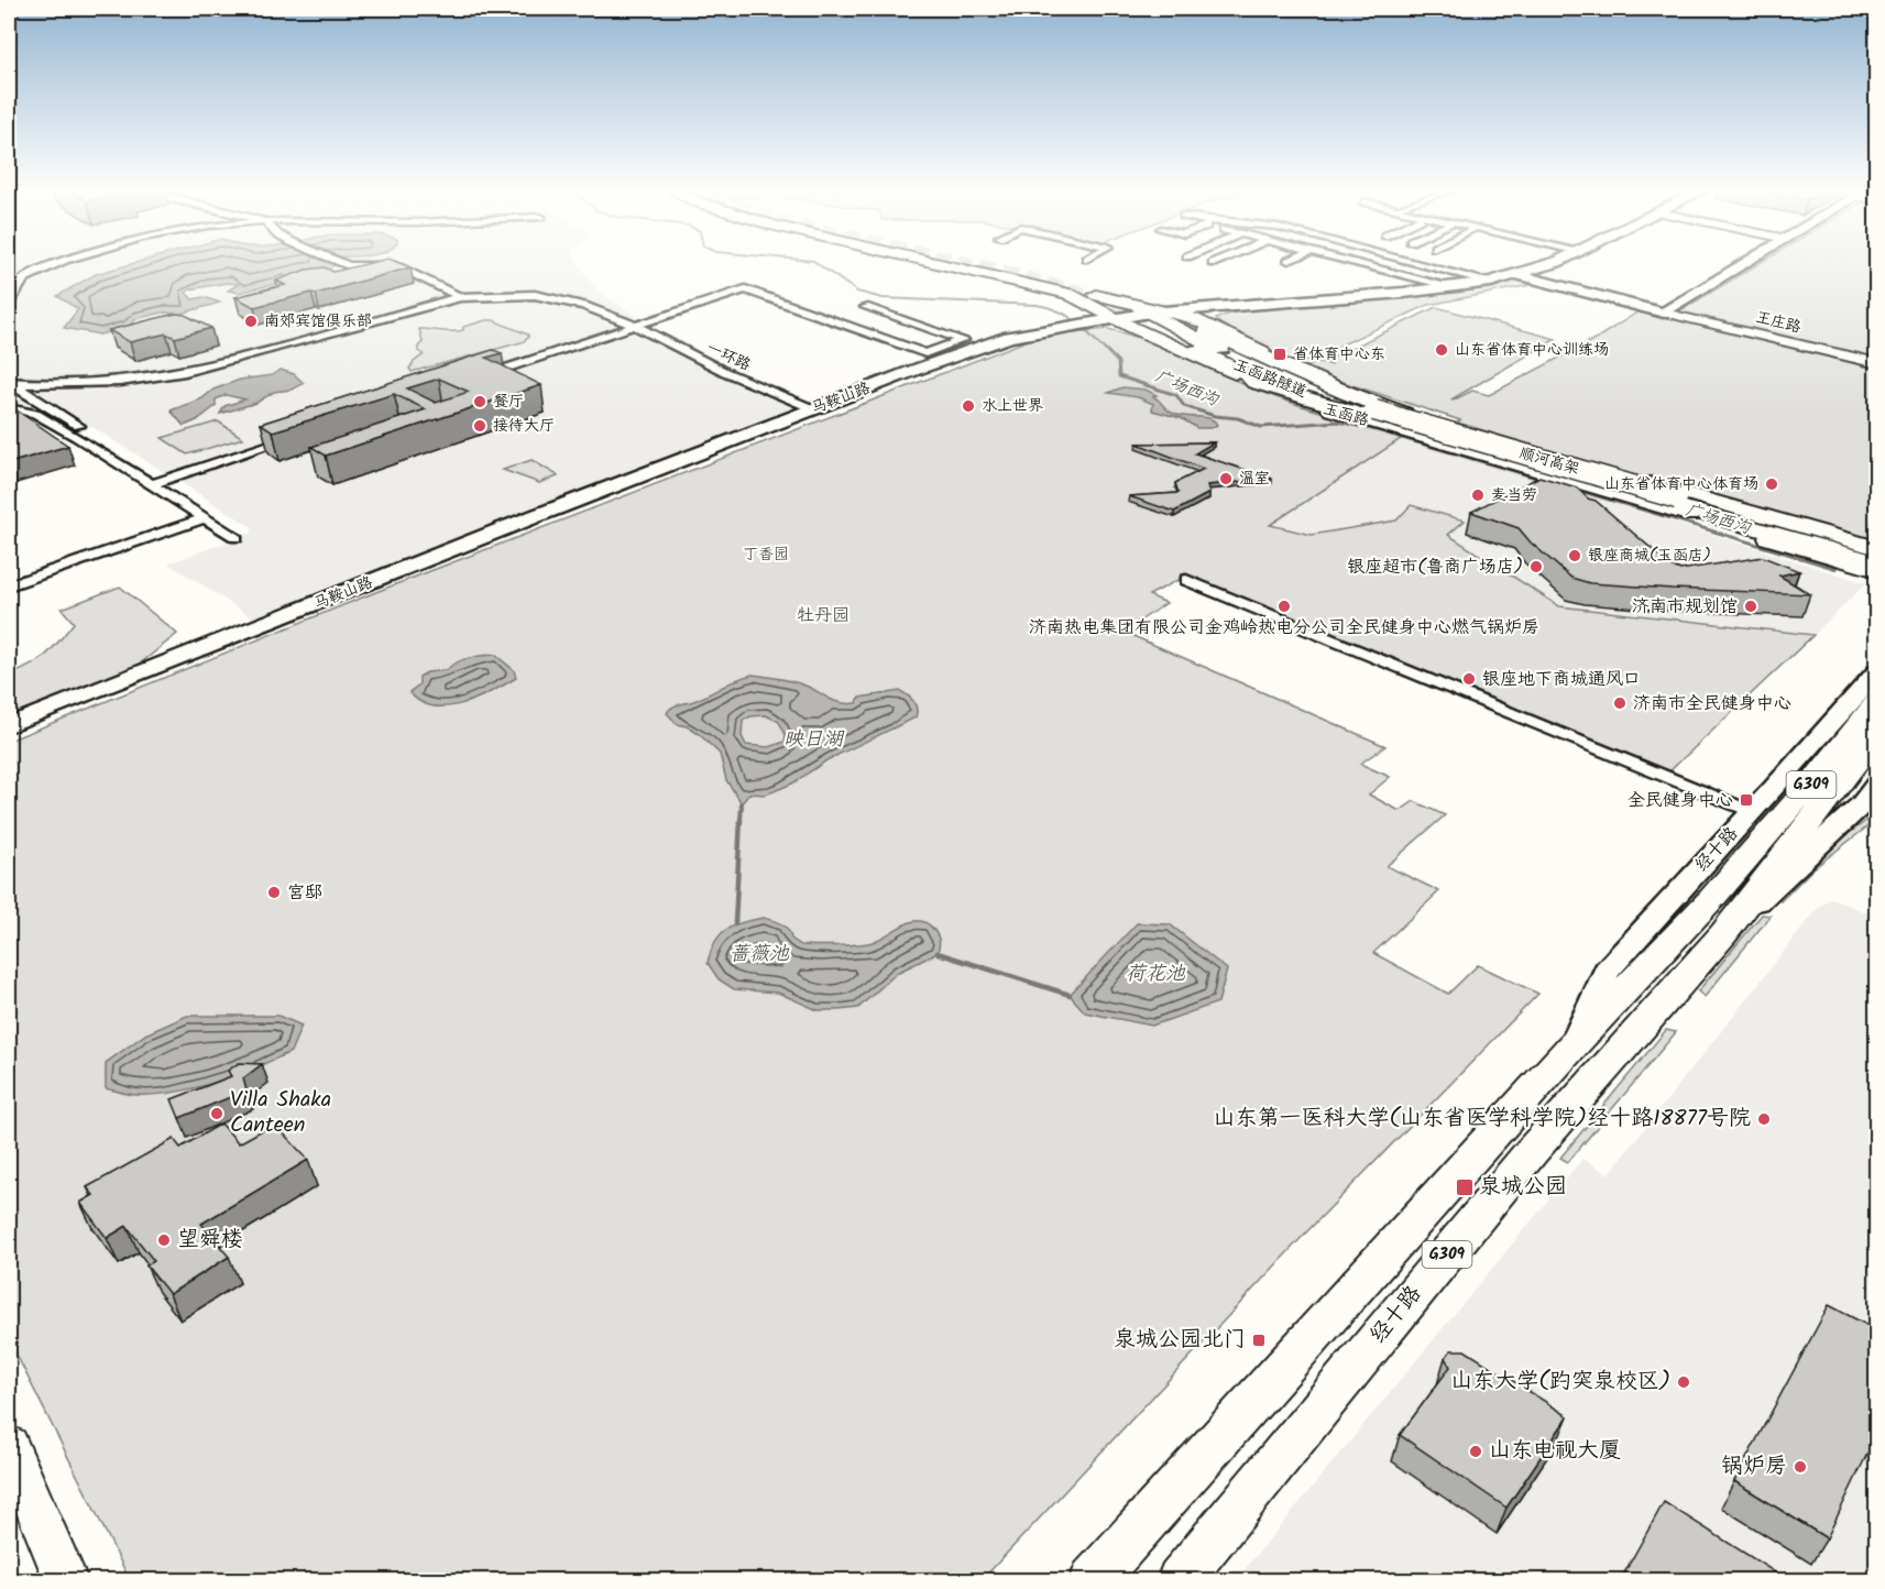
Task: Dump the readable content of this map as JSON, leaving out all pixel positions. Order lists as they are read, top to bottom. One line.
{"streets":{"highway":["玉函路隧道","顺河高架","G309","经十路"],"main road":["王庄路","马鞍山路","玉函路"],"street":["一环路"]},"crossings":[["王庄路","马鞍山路"],["一环路","马鞍山路"],["玉函路隧道","玉函路"],["玉函路隧道","顺河高架"],["马鞍山路","玉函路"]],"water":["广场西沟","映日湖","蔷薇池","荷花池"],"parks":["丁香园","牡丹园"],"places":{"other":["南郊宾馆俱乐部","山东省体育中心训练场","餐厅","水上世界","接待大厅","温室","山东省体育中心体育场","麦当劳","银座商城(玉函店)","银座超市(鲁商广场店)","济南热电集团有限公司金鸡岭热电分公司全民健身中心燃气锅炉房","济南市规划馆","银座地下商城通风口","济南市全民健身中心","宫邸","Villa Shaka Canteen","山东第一医科大学(山东省医学科学院)经十路18877号院","望舜楼","山东大学(趵突泉校区)","山东电视大厦","锅炉房"],"transit":["省体育中心东","全民健身中心","泉城公园","泉城公园北门"]}}
